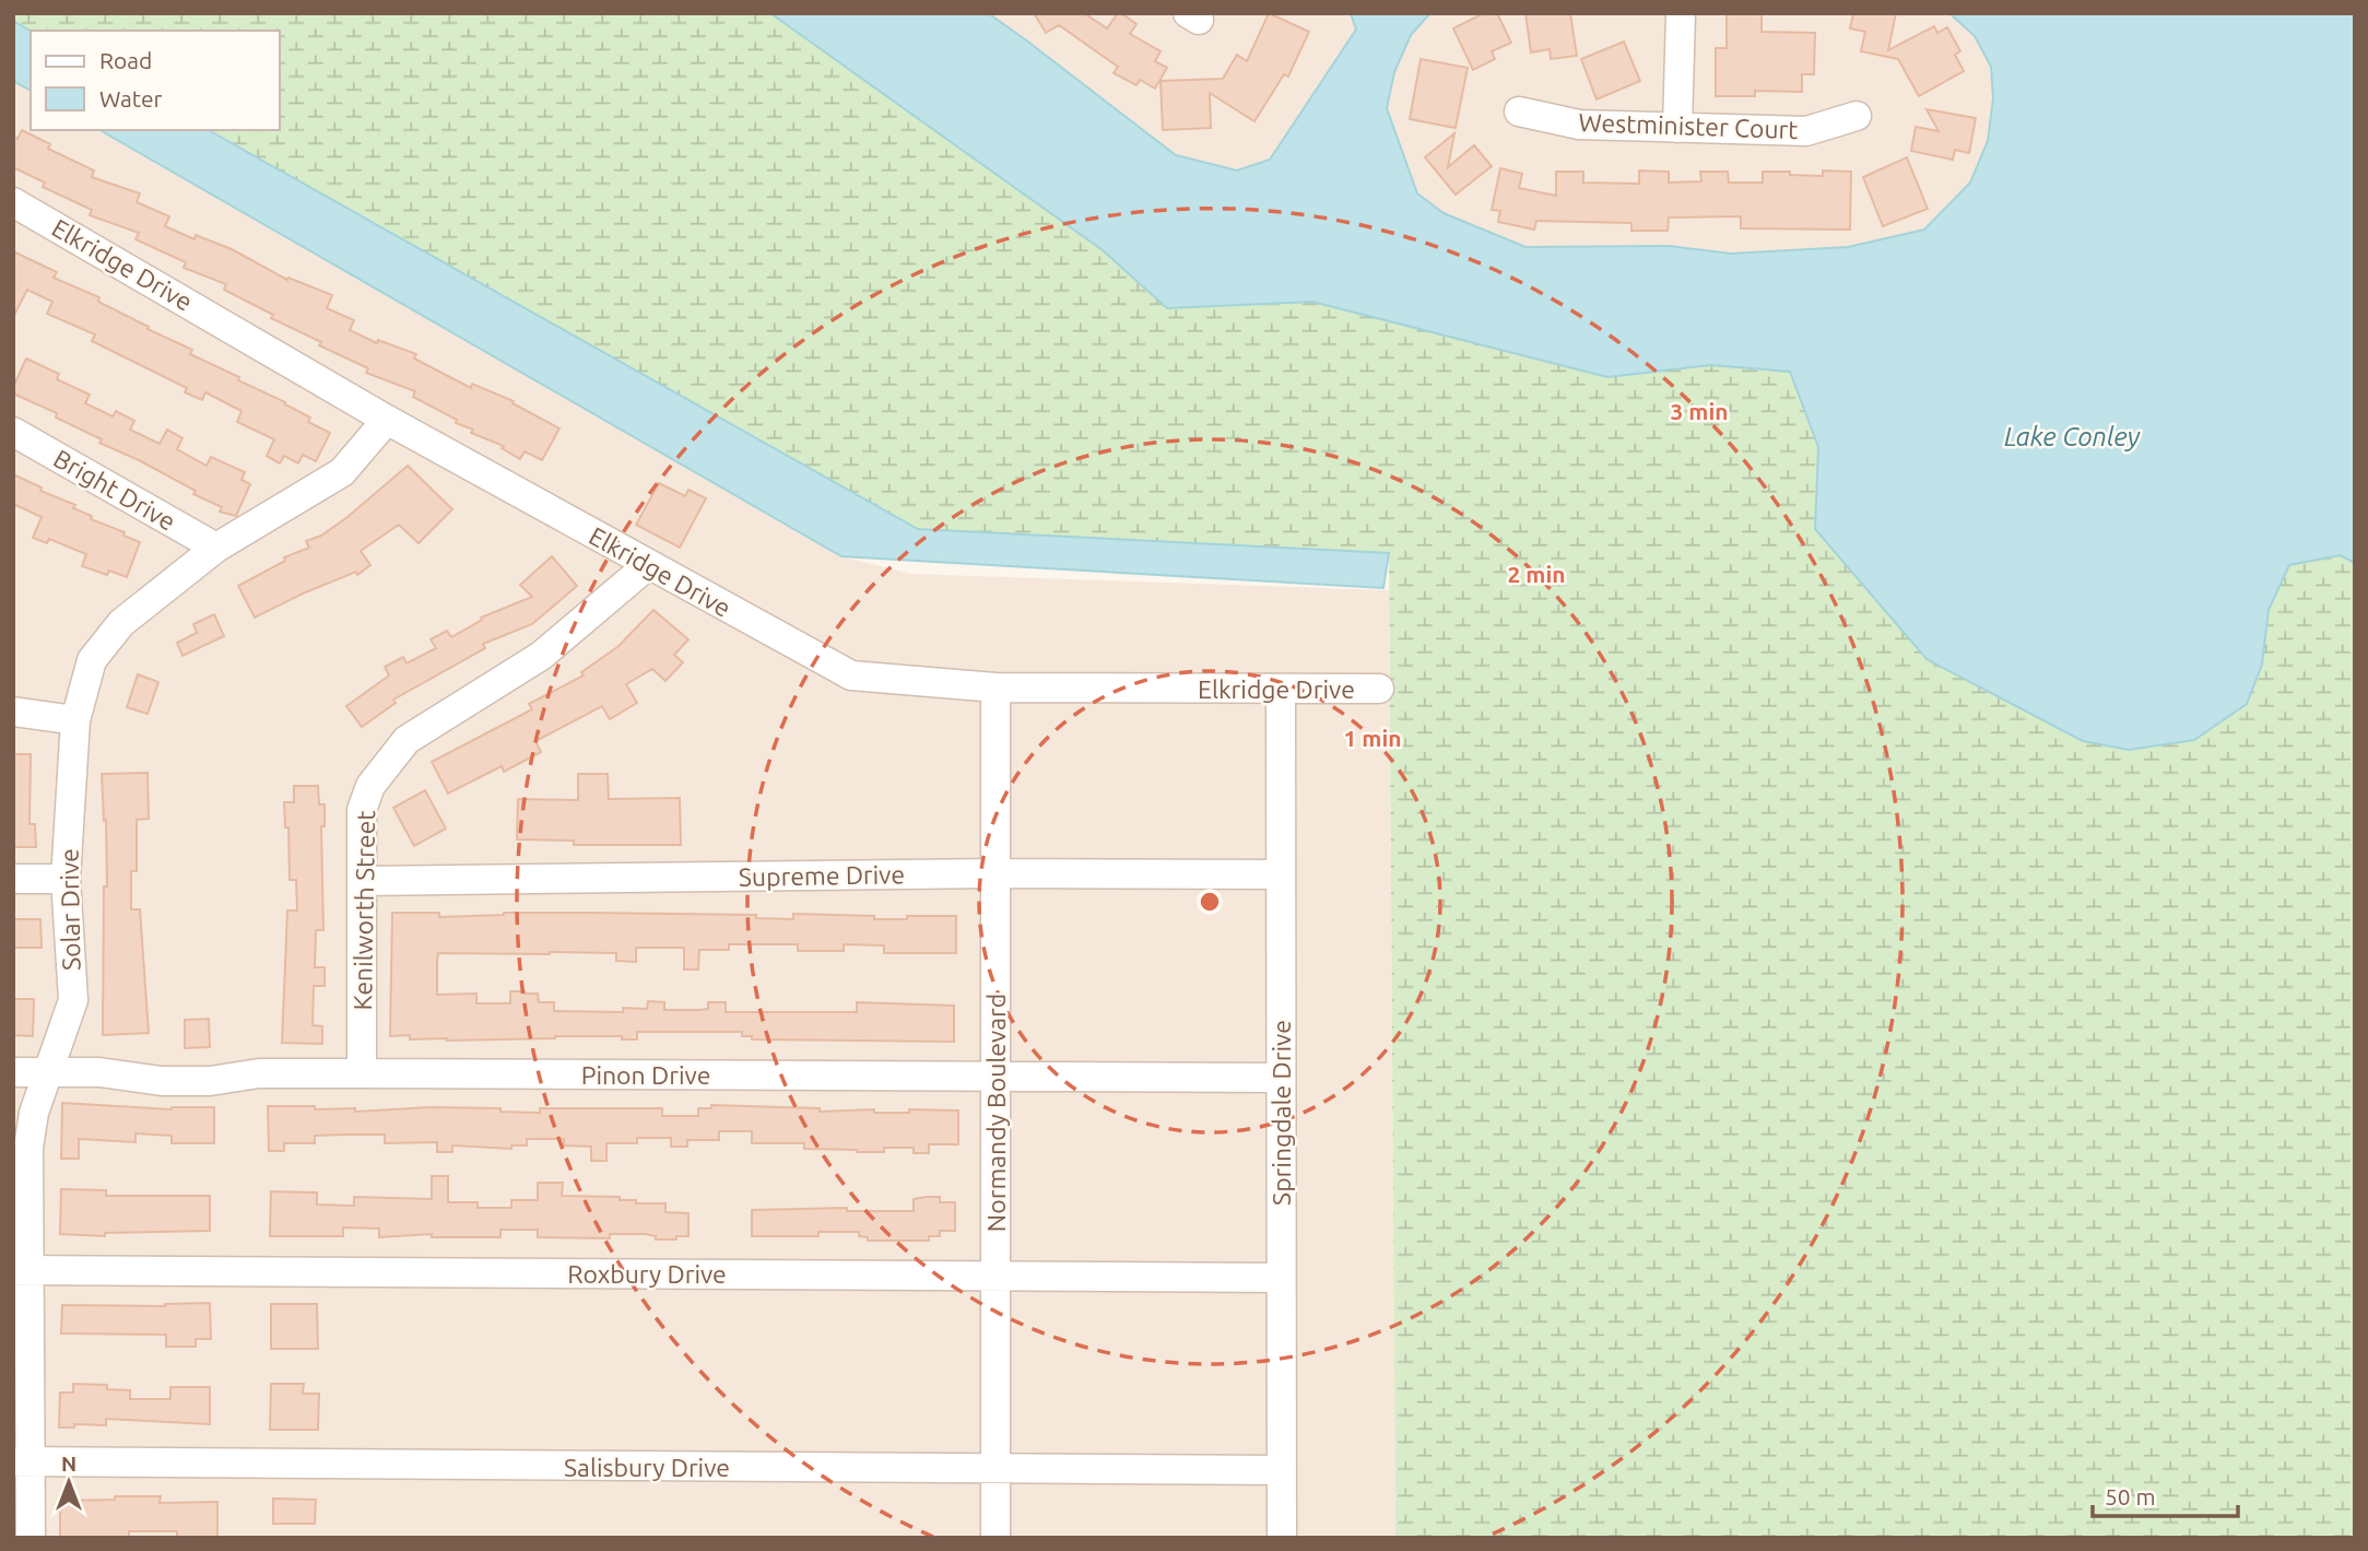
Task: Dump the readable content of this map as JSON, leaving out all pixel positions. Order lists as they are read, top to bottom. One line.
{"streets":{"street":["Westminister Court","Elkridge Drive","Bright Drive","Supreme Drive","Solar Drive","Kenilworth Street","Pinon Drive","Normandy Boulevard","Springdale Drive","Roxbury Drive","Salisbury Drive"]},"crossings":[["Elkridge Drive","Solar Drive"],["Elkridge Drive","Kenilworth Street"],["Elkridge Drive","Normandy Boulevard"],["Elkridge Drive","Springdale Drive"],["Bright Drive","Solar Drive"],["Supreme Drive","Kenilworth Street"],["Supreme Drive","Normandy Boulevard"],["Supreme Drive","Springdale Drive"],["Solar Drive","Pinon Drive"],["Solar Drive","Roxbury Drive"],["Solar Drive","Salisbury Drive"],["Kenilworth Street","Pinon Drive"],["Pinon Drive","Normandy Boulevard"],["Pinon Drive","Springdale Drive"],["Normandy Boulevard","Roxbury Drive"],["Normandy Boulevard","Salisbury Drive"],["Springdale Drive","Roxbury Drive"],["Springdale Drive","Salisbury Drive"]],"water":["Lake Conley"],"legend":["Road","Water"],"scale_bar":"50 m","north":"top","rings":["3 min","2 min","1 min"]}
